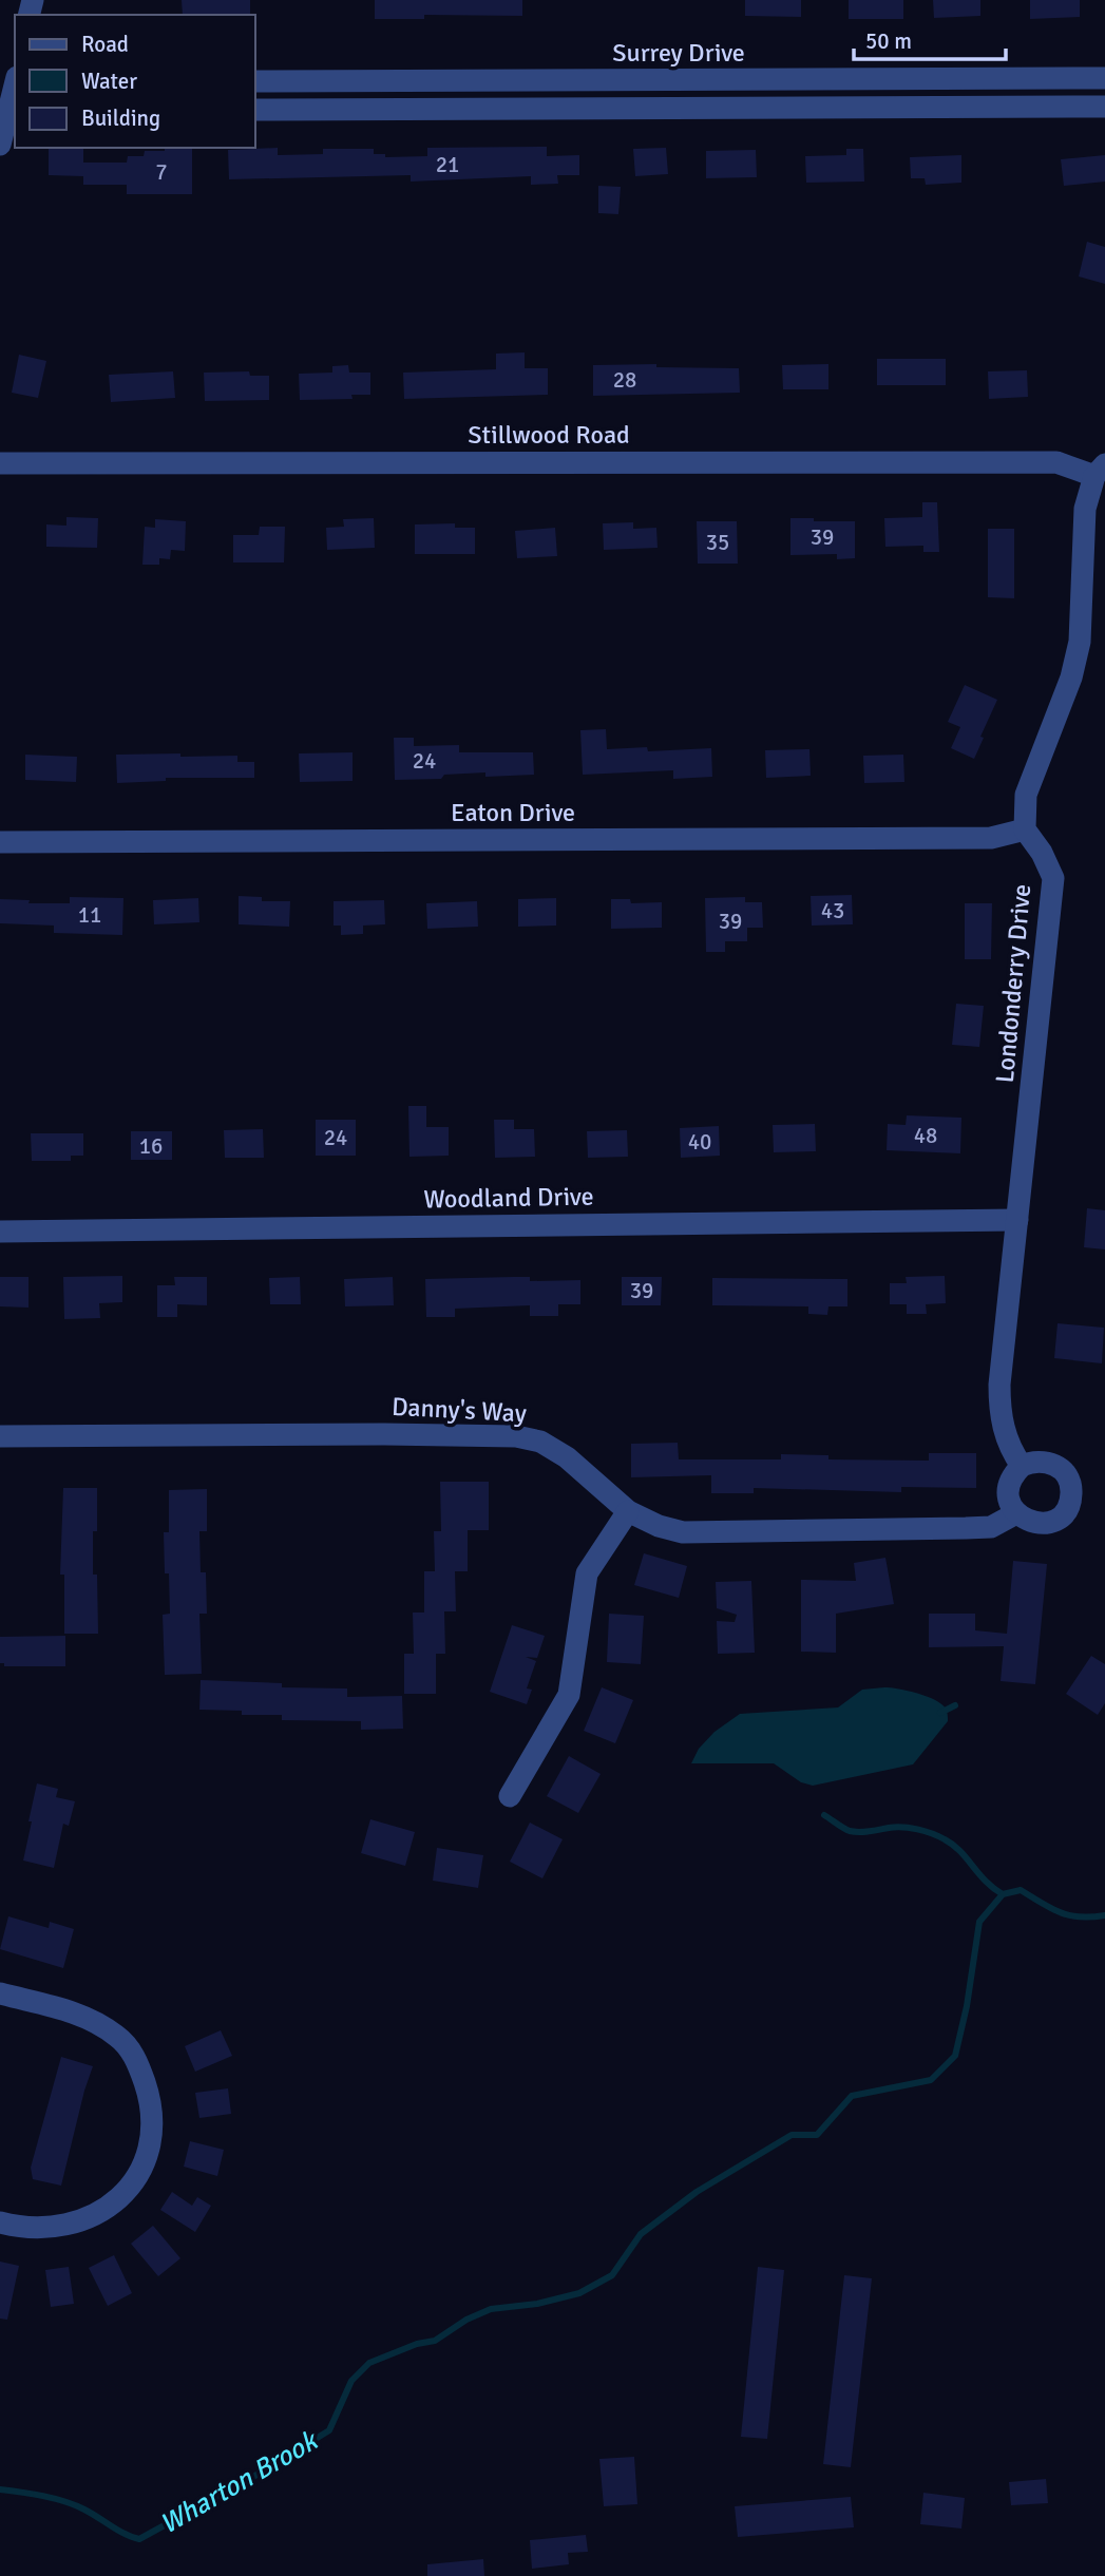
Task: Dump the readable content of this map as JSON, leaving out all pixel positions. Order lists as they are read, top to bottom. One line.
{"streets":{"street":["Surrey Drive","Stillwood Road","Eaton Drive","Londonderry Drive","Woodland Drive","Danny's Way"]},"crossings":[["Eaton Drive","Londonderry Drive"],["Londonderry Drive","Woodland Drive"]],"water":["Wharton Brook"],"house_numbers":["21","7","28","39","35","24","43","11","39","48","24","40","16","39"],"legend":["Road","Water","Building"],"scale_bar":"50 m"}
